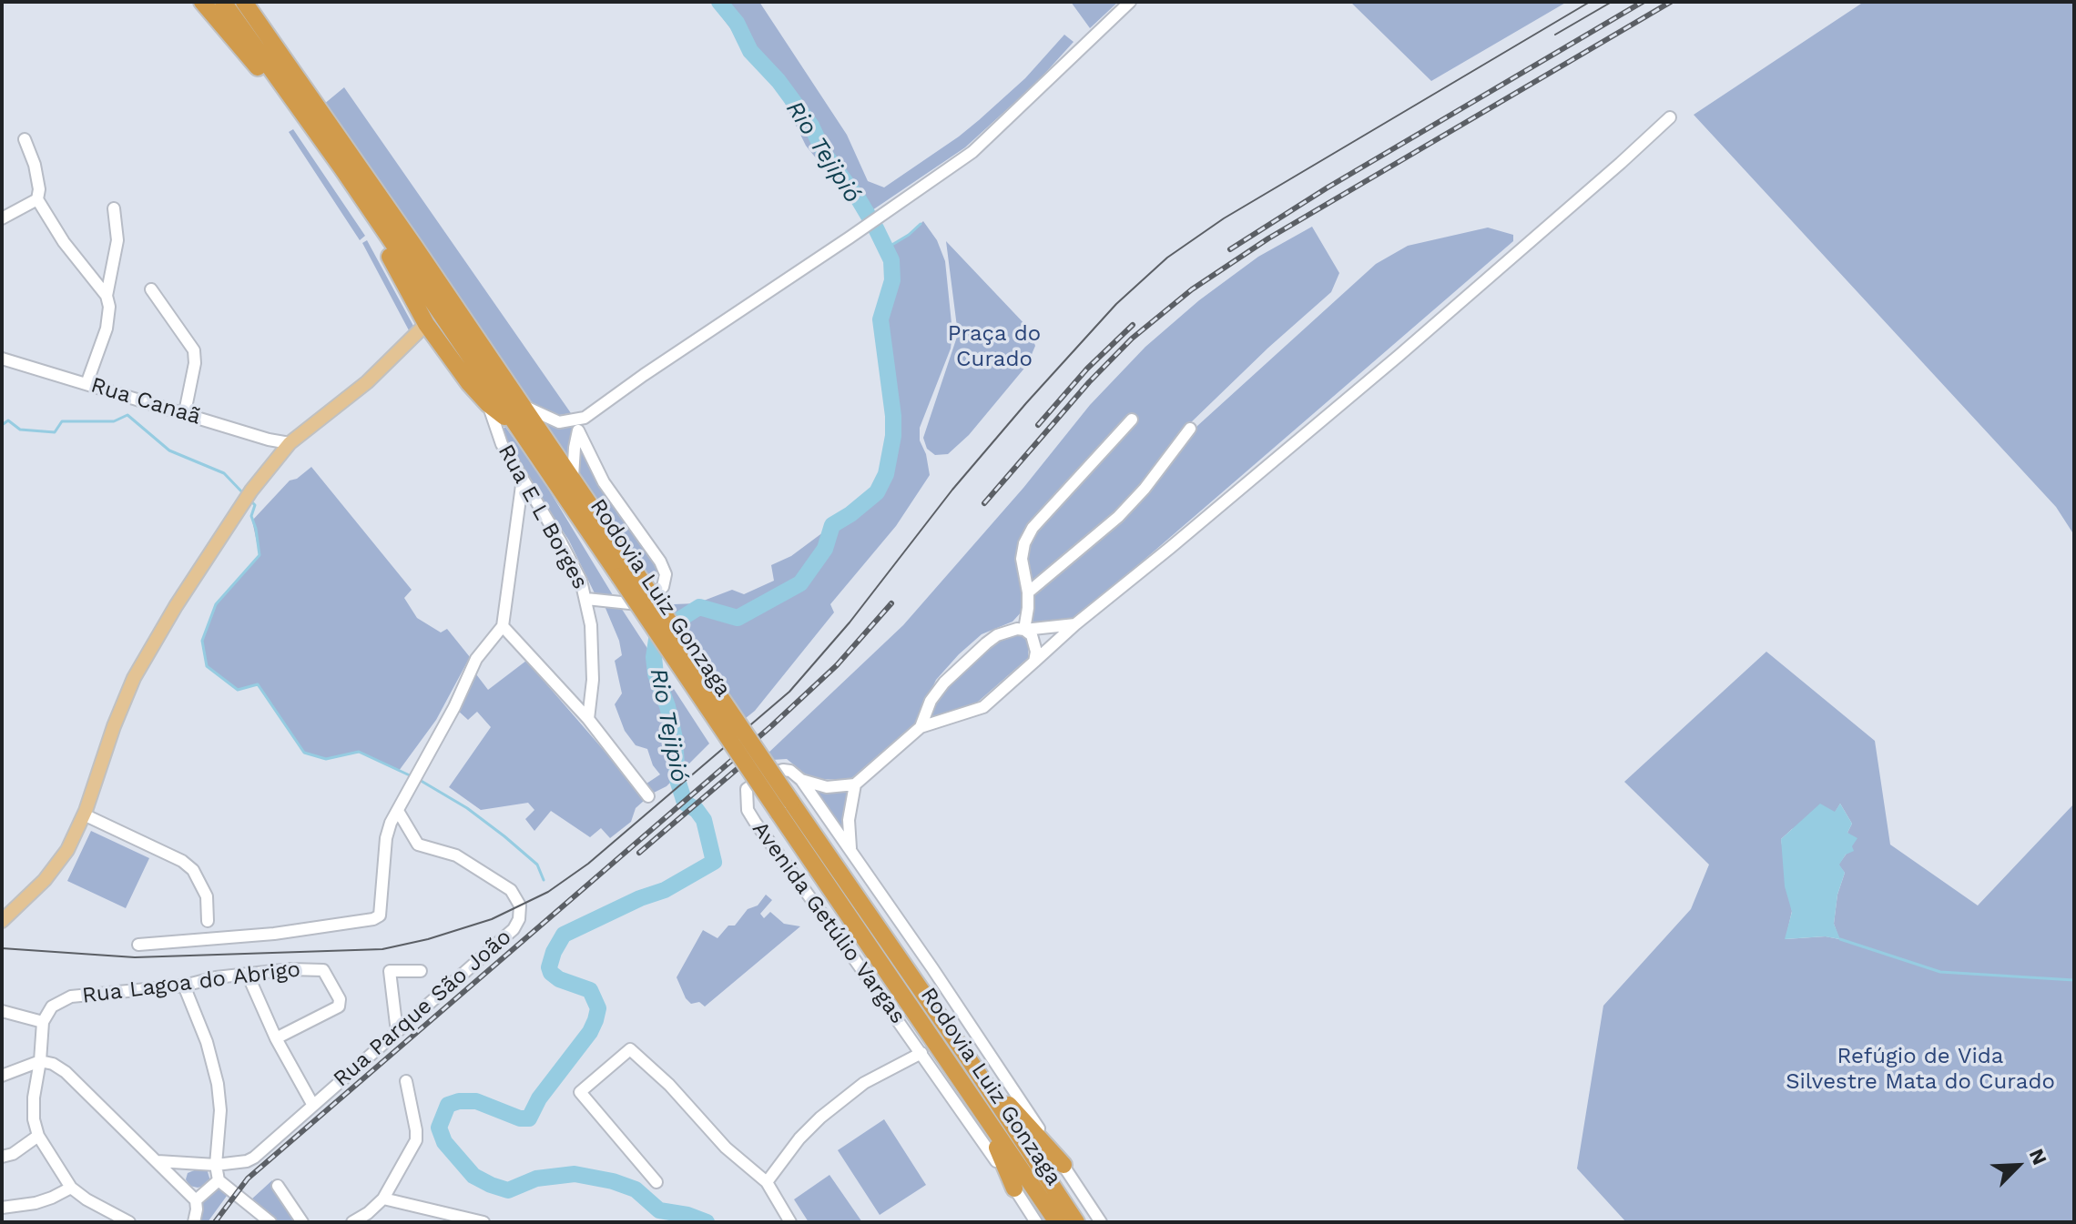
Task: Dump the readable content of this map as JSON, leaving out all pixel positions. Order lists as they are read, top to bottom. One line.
{"streets":{"highway":["Rodovia Luiz Gonzaga"],"street":["Rua Canaã","Rua E L Borges","Avenida Getúlio Vargas","Rua Lagoa do Abrigo","Rua Parque São João"]},"water":["Rio Tejipió"],"parks":["Praça do Curado","Refúgio de Vida Silvestre Mata do Curado"],"north":"top right"}
